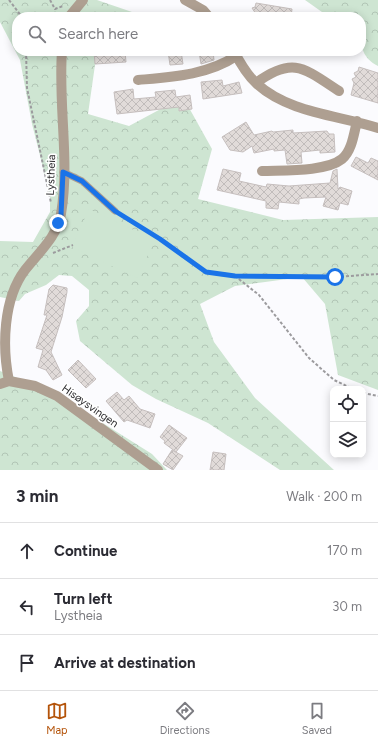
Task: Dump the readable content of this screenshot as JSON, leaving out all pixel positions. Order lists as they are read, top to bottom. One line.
{"streets":{"street":["Lystheia","Hisøysvingen"]},"crossings":[["Lystheia","Hisøysvingen"]],"page":{"search":"Search here","heading":["3 min","Walk · 200 m"],"list":[["Continue","170 m"],["Turn left","Lystheia","30 m"],"Arrive at destination"],"nav":["Map","Directions","Saved"]}}
